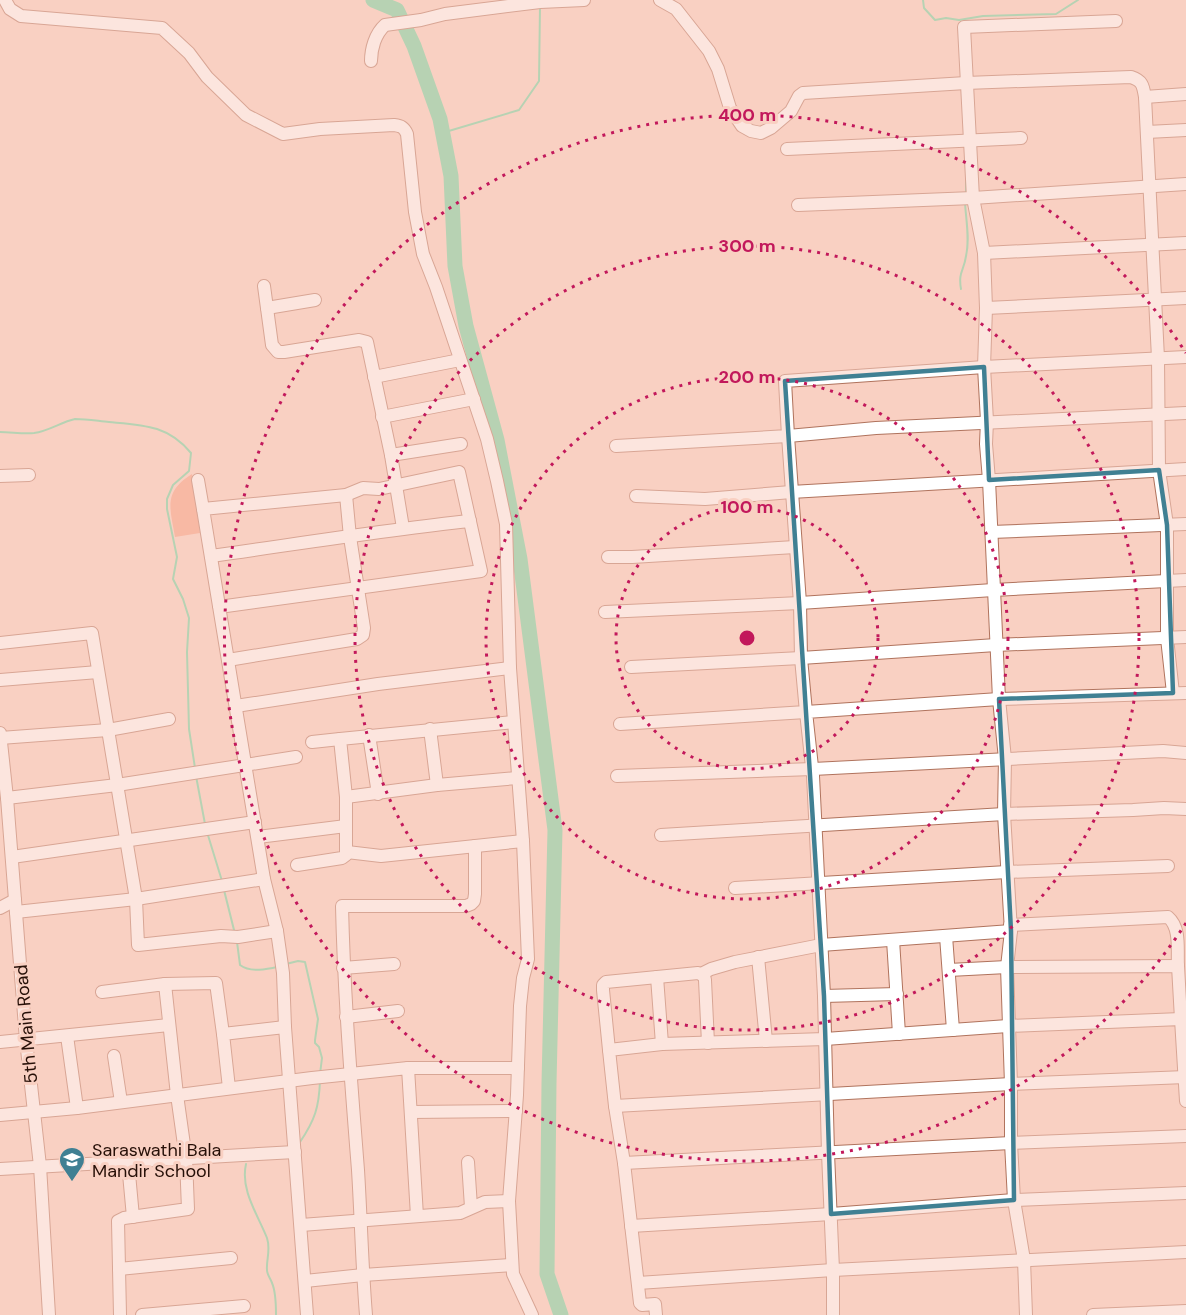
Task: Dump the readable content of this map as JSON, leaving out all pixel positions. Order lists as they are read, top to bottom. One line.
{"streets":{"street":["5th Main Road"]},"places":{"school or university":["Saraswathi Bala Mandir School"]},"rings":["400 m","300 m","200 m","100 m"]}
